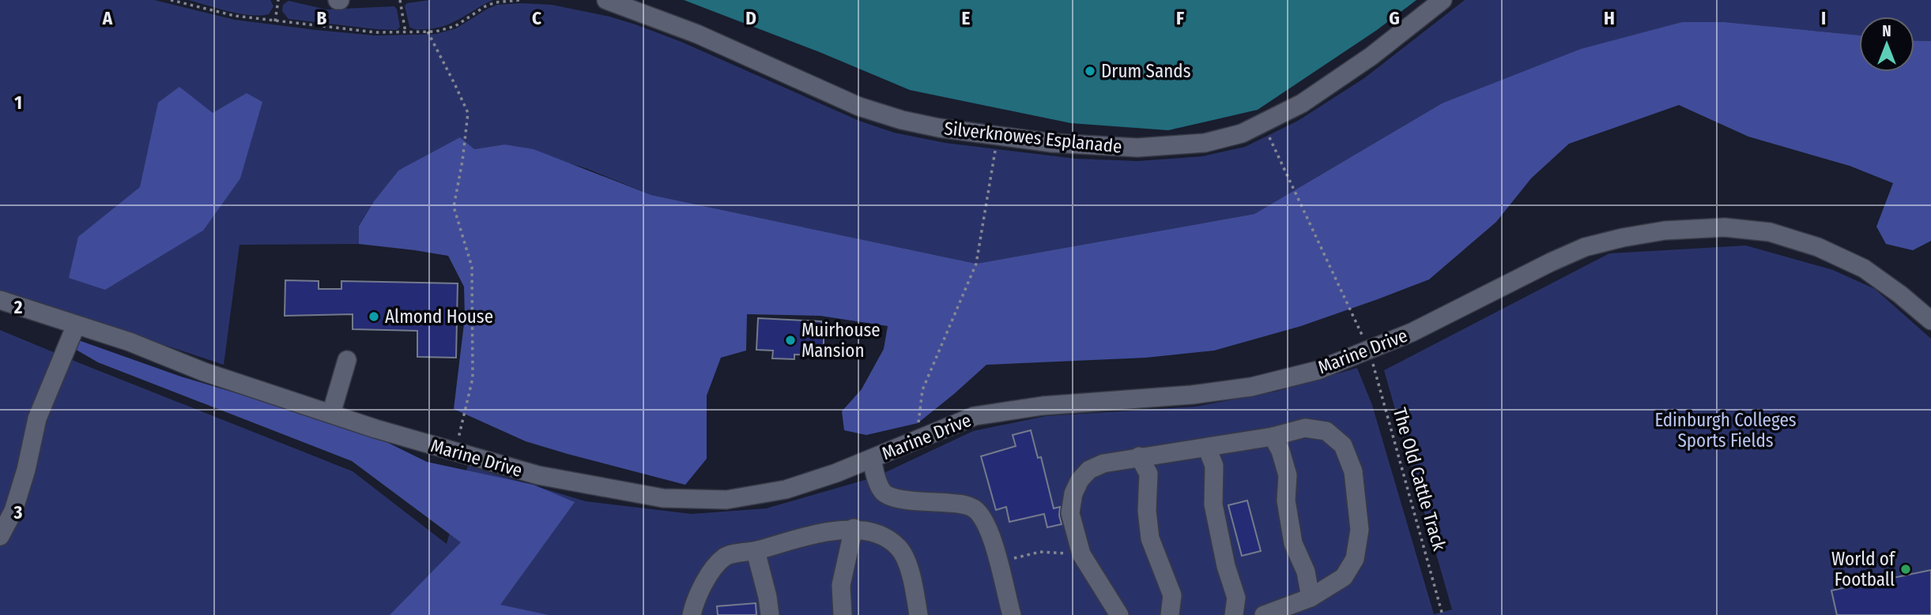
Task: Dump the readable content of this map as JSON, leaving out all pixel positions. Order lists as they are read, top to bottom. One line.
{"streets":{"street":["Silverknowes Esplanade","Marine Drive"],"path":["The Old Cattle Track"]},"crossings":[["Silverknowes Esplanade","The Old Cattle Track"],["Marine Drive","The Old Cattle Track"]],"parks":["Edinburgh Colleges Sports Fields"],"places":["Drum Sands","Almond House","Muirhouse Mansion","World of Football"],"north":"top","grid":{"columns":["A","B","C","D","E","F","G","H","I"],"rows":["1","2","3"]}}
